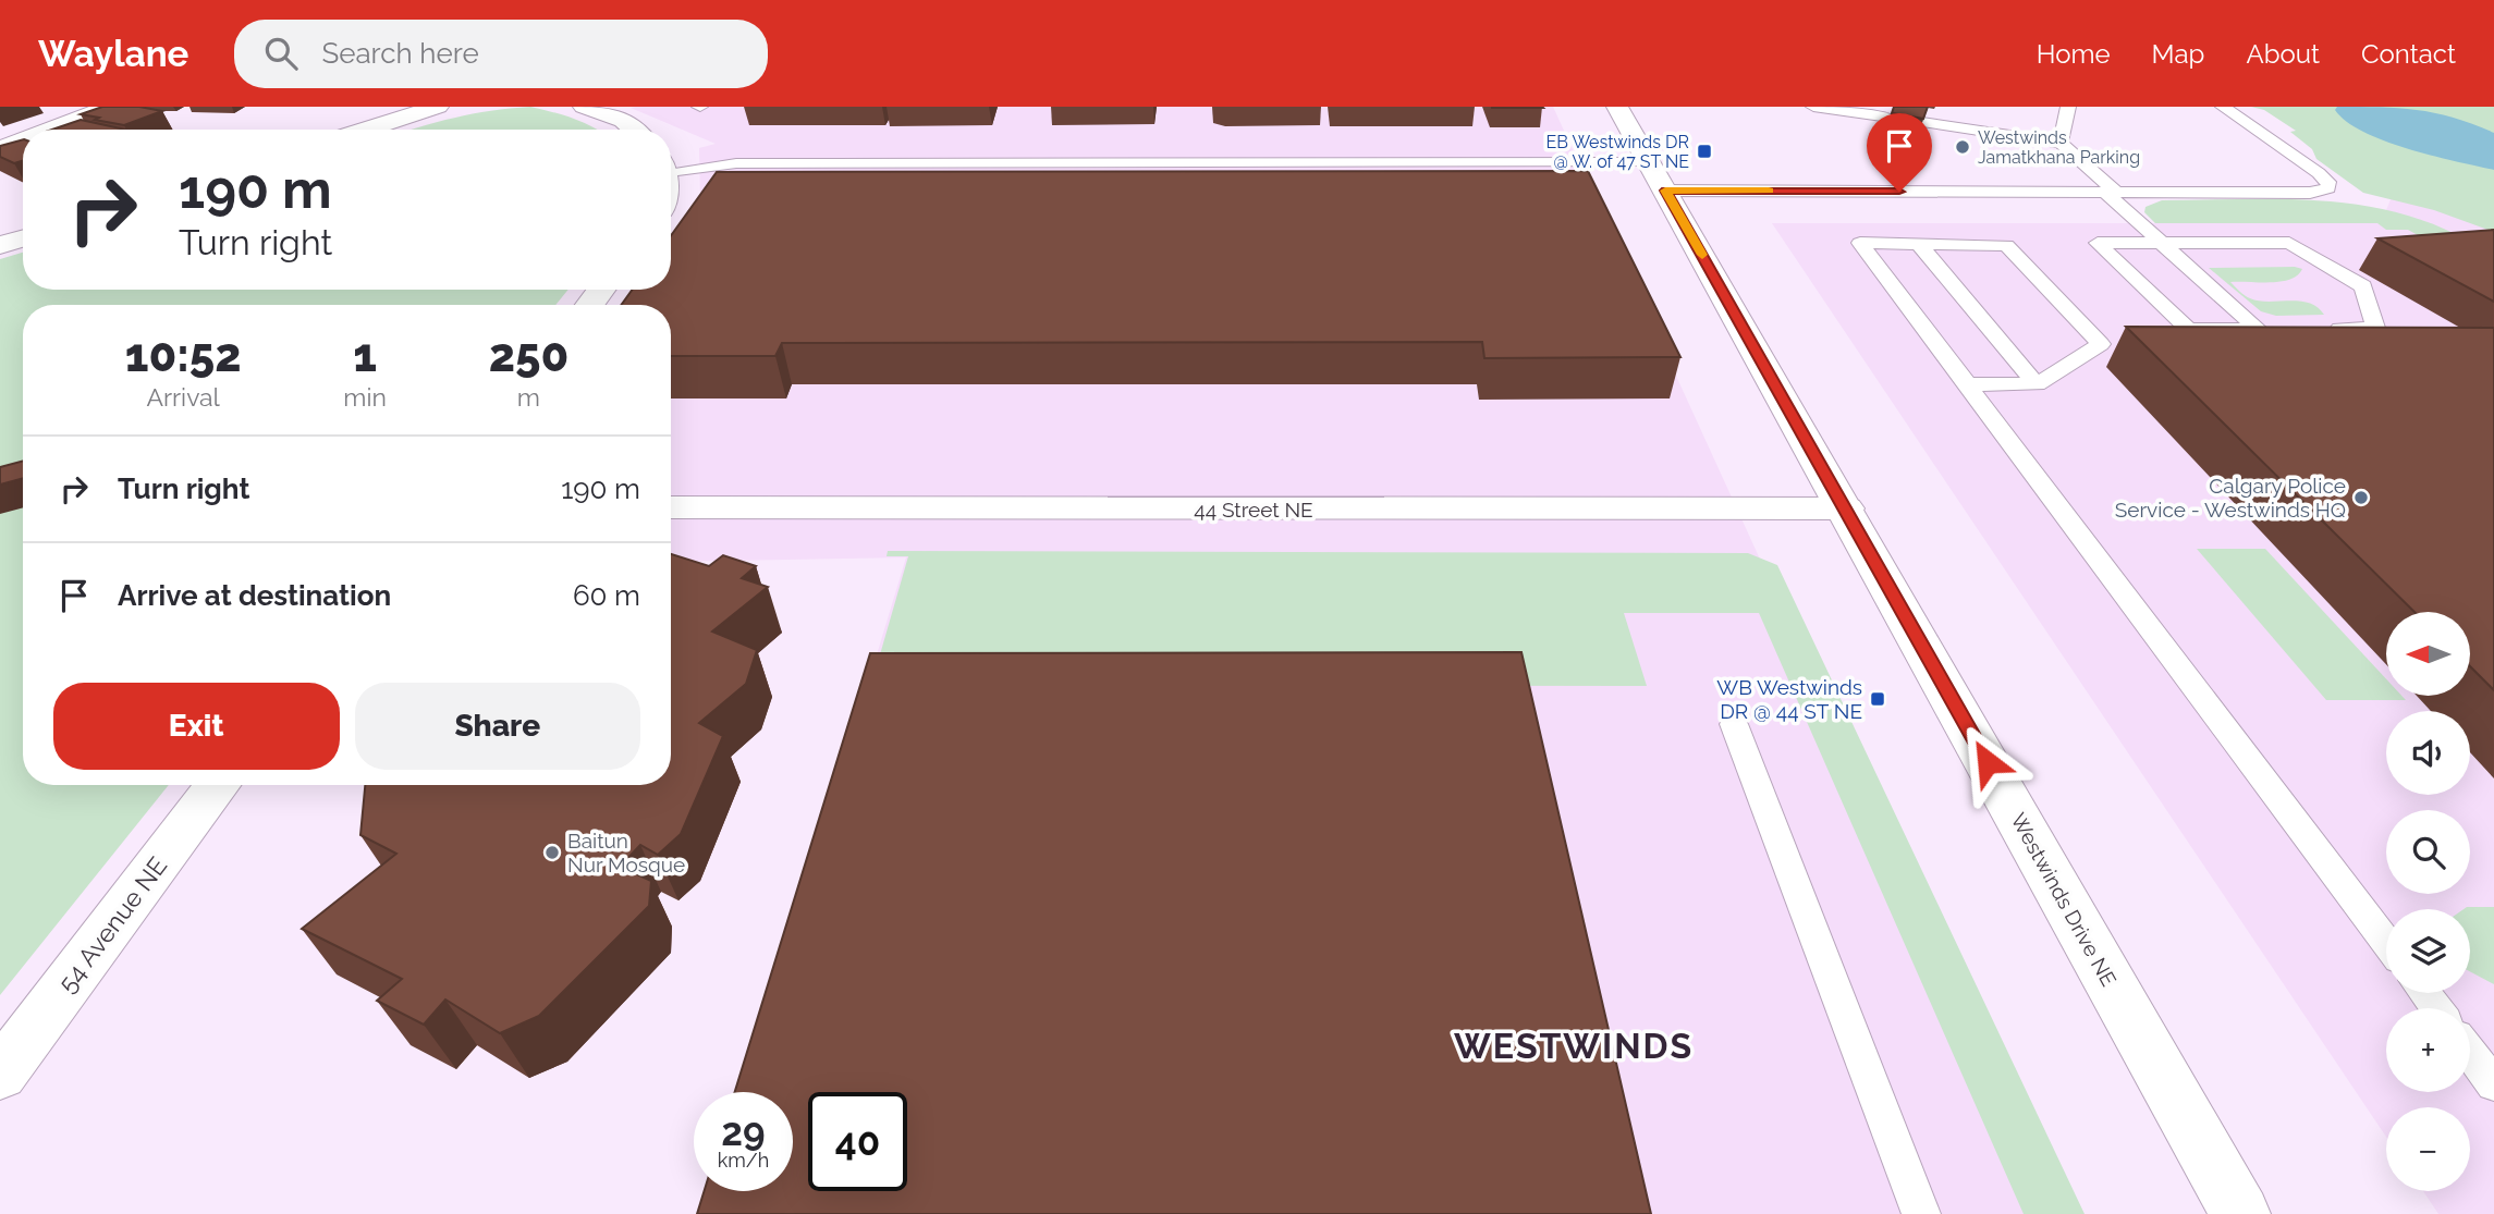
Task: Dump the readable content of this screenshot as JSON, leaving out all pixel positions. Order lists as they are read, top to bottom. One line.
{"streets":{"street":["44 Street NE","Westwinds Drive NE","54 Avenue NE"]},"crossings":[["44 Street NE","Westwinds Drive NE"]],"districts":["WESTWINDS"],"places":{"other":["Westwinds Jamatkhana Parking","Calgary Police Service - Westwinds HQ","Baitun Nur Mosque"],"transit":["EB Westwinds DR @ W. of 47 ST NE","WB Westwinds DR @ 44 ST NE"]},"north":"left","page":{"header":"Waylane","search":"Search here","nav":["Home","Map","About","Contact"],"turn":["190 m","Turn right"],"eta":["10:52","Arrival","1","min","250","m"],"list":[{"name":"Turn right","value":"190 m"},{"name":"Arrive at destination","value":"60 m"}],"map_buttons":["+","−"],"buttons":["Exit","Share"],"speed":"29 km/h","limit":"40"}}
